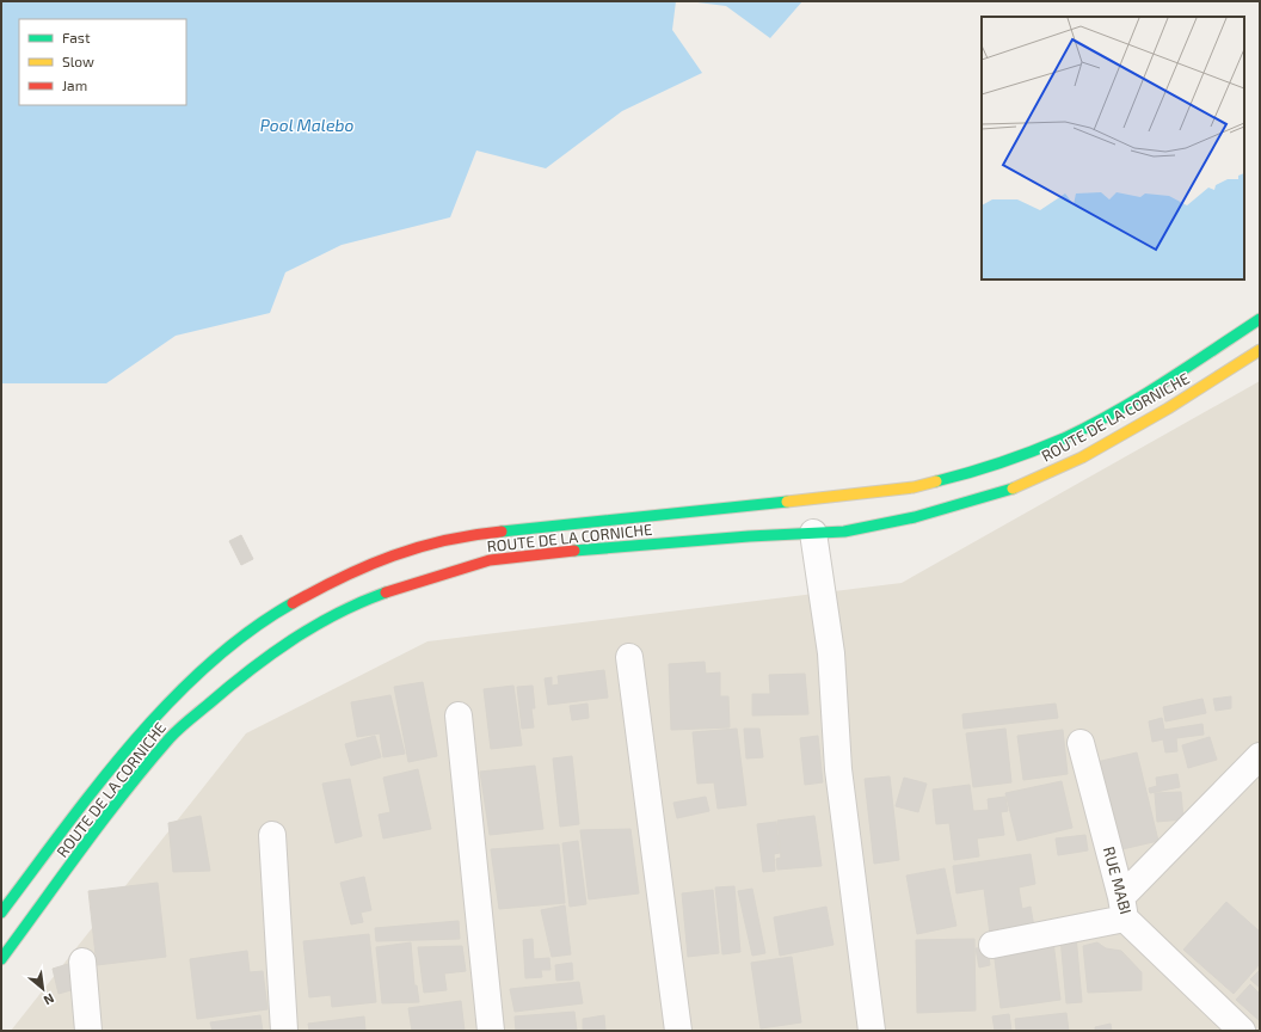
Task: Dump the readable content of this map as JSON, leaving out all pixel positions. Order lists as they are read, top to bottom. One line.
{"streets":{"main road":["ROUTE DE LA CORNICHE"],"street":["RUE MABI"]},"water":["Pool Malebo"],"legend":["Fast","Slow","Jam"],"north":"bottom right"}
